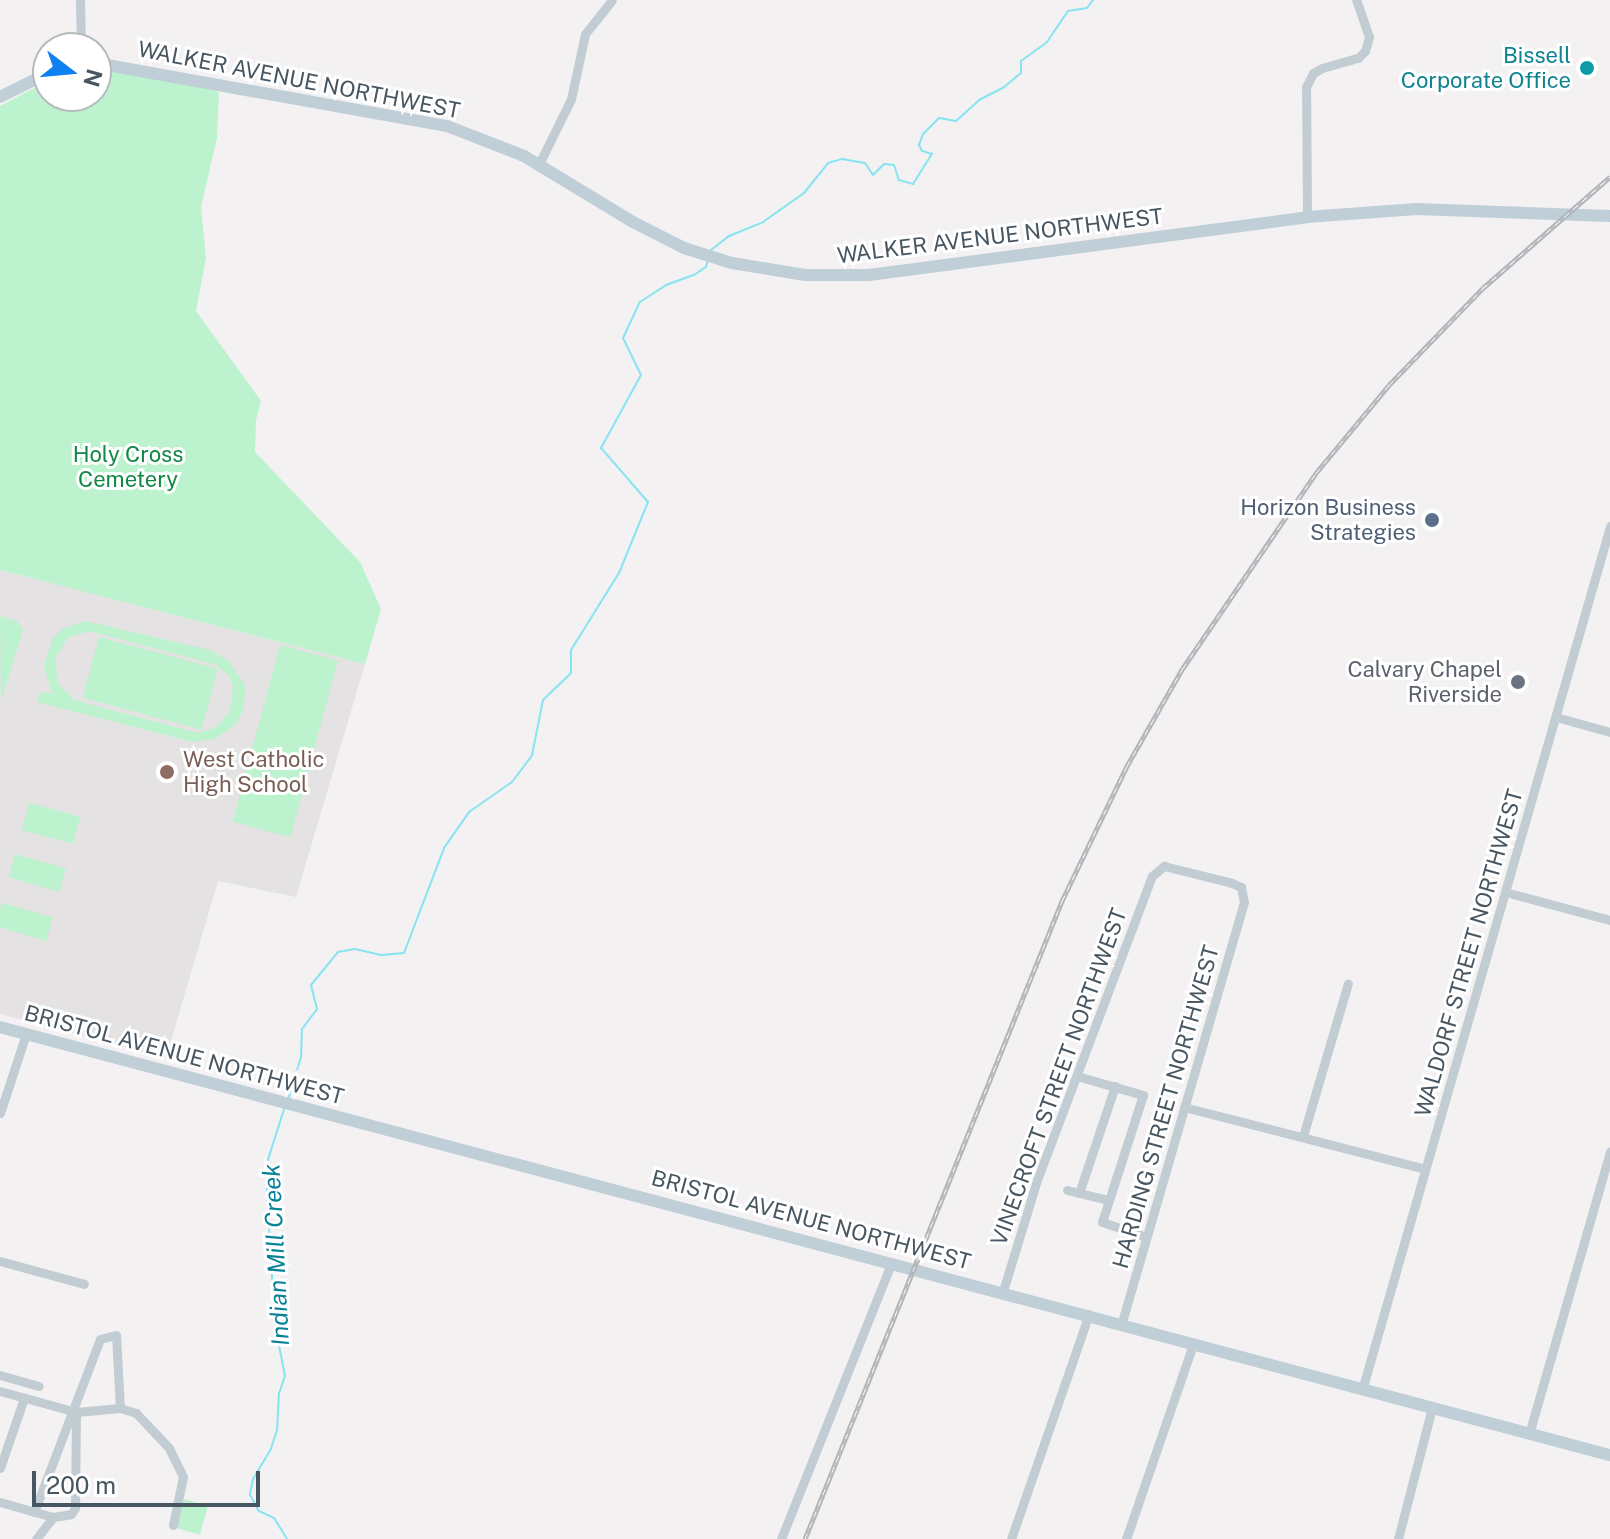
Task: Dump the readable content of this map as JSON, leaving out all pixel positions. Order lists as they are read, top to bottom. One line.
{"streets":{"street":["WALKER AVENUE NORTHWEST","WALDORF STREET NORTHWEST","BRISTOL AVENUE NORTHWEST","VINECROFT STREET NORTHWEST","HARDING STREET NORTHWEST"]},"crossings":[["WALDORF STREET NORTHWEST","BRISTOL AVENUE NORTHWEST"],["BRISTOL AVENUE NORTHWEST","VINECROFT STREET NORTHWEST"],["BRISTOL AVENUE NORTHWEST","HARDING STREET NORTHWEST"],["VINECROFT STREET NORTHWEST","HARDING STREET NORTHWEST"]],"water":["Indian Mill Creek"],"parks":["Holy Cross Cemetery"],"places":["Bissell Corporate Office","Horizon Business Strategies","Calvary Chapel Riverside","West Catholic High School"],"scale_bar":"200 m","north":"right"}
